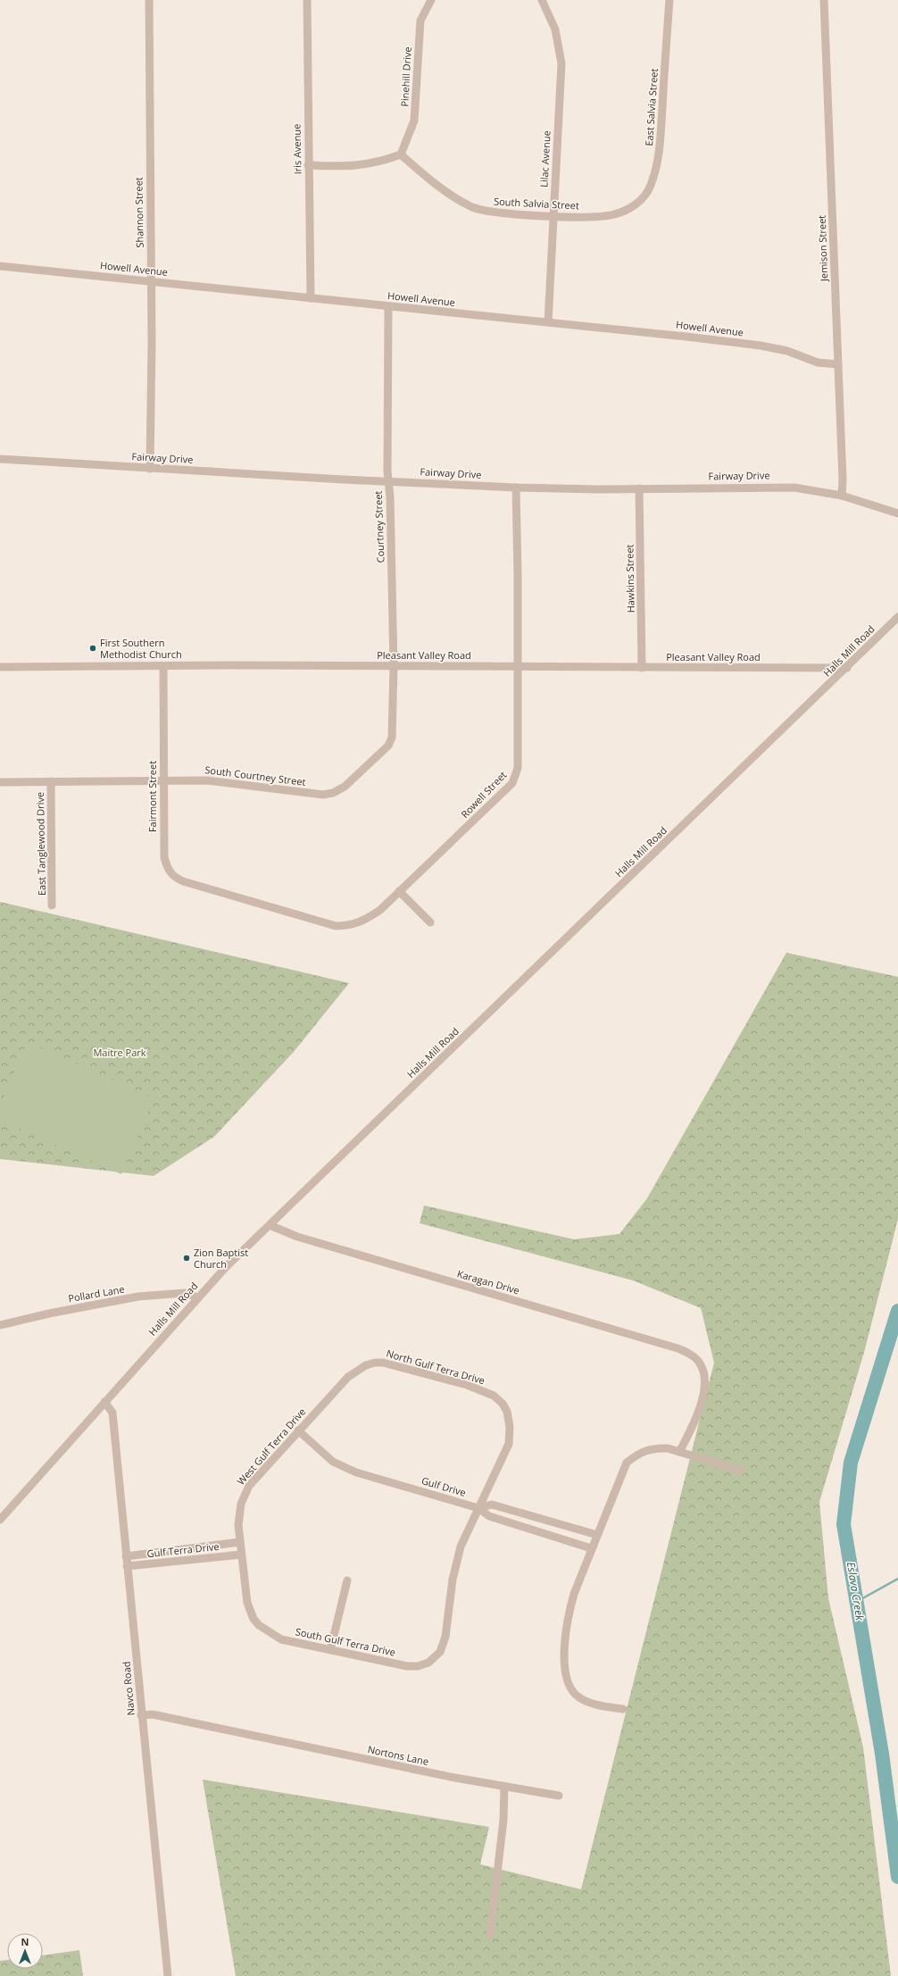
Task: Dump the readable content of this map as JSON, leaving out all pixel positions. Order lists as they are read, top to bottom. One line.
{"streets":{"street":["Pinehill Drive","East Salvia Street","Iris Avenue","Lilac Avenue","South Salvia Street","Shannon Street","Jemison Street","Howell Avenue","Fairway Drive","Courtney Street","Hawkins Street","Halls Mill Road","Pleasant Valley Road","South Courtney Street","Rowell Street","Fairmont Street","East Tanglewood Drive","Karagan Drive","Pollard Lane","North Gulf Terra Drive","West Gulf Terra Drive","Gulf Drive","Gulf Terra Drive","South Gulf Terra Drive","Navco Road","Nortons Lane"]},"crossings":[["Pinehill Drive","South Salvia Street"],["East Salvia Street","South Salvia Street"],["Iris Avenue","Howell Avenue"],["Lilac Avenue","South Salvia Street"],["Lilac Avenue","Howell Avenue"],["Shannon Street","Howell Avenue"],["Shannon Street","Fairway Drive"],["Jemison Street","Howell Avenue"],["Jemison Street","Fairway Drive"],["Howell Avenue","Courtney Street"],["Fairway Drive","Courtney Street"],["Fairway Drive","Hawkins Street"],["Fairway Drive","Rowell Street"],["Courtney Street","Pleasant Valley Road"],["Courtney Street","South Courtney Street"],["Hawkins Street","Pleasant Valley Road"],["Halls Mill Road","Pleasant Valley Road"],["Halls Mill Road","Karagan Drive"],["Halls Mill Road","Pollard Lane"],["Halls Mill Road","Navco Road"],["Pleasant Valley Road","South Courtney Street"],["Pleasant Valley Road","Rowell Street"],["Pleasant Valley Road","Fairmont Street"],["South Courtney Street","Fairmont Street"],["South Courtney Street","East Tanglewood Drive"],["Rowell Street","Fairmont Street"],["North Gulf Terra Drive","West Gulf Terra Drive"],["North Gulf Terra Drive","Gulf Drive"],["North Gulf Terra Drive","South Gulf Terra Drive"],["West Gulf Terra Drive","Gulf Drive"],["West Gulf Terra Drive","Gulf Terra Drive"],["West Gulf Terra Drive","South Gulf Terra Drive"],["Gulf Drive","South Gulf Terra Drive"],["Gulf Terra Drive","Navco Road"],["Navco Road","Nortons Lane"]],"water":["Eslava Creek"],"parks":["Maitre Park"],"places":["First Southern Methodist Church","Zion Baptist Church"],"north":"top"}
